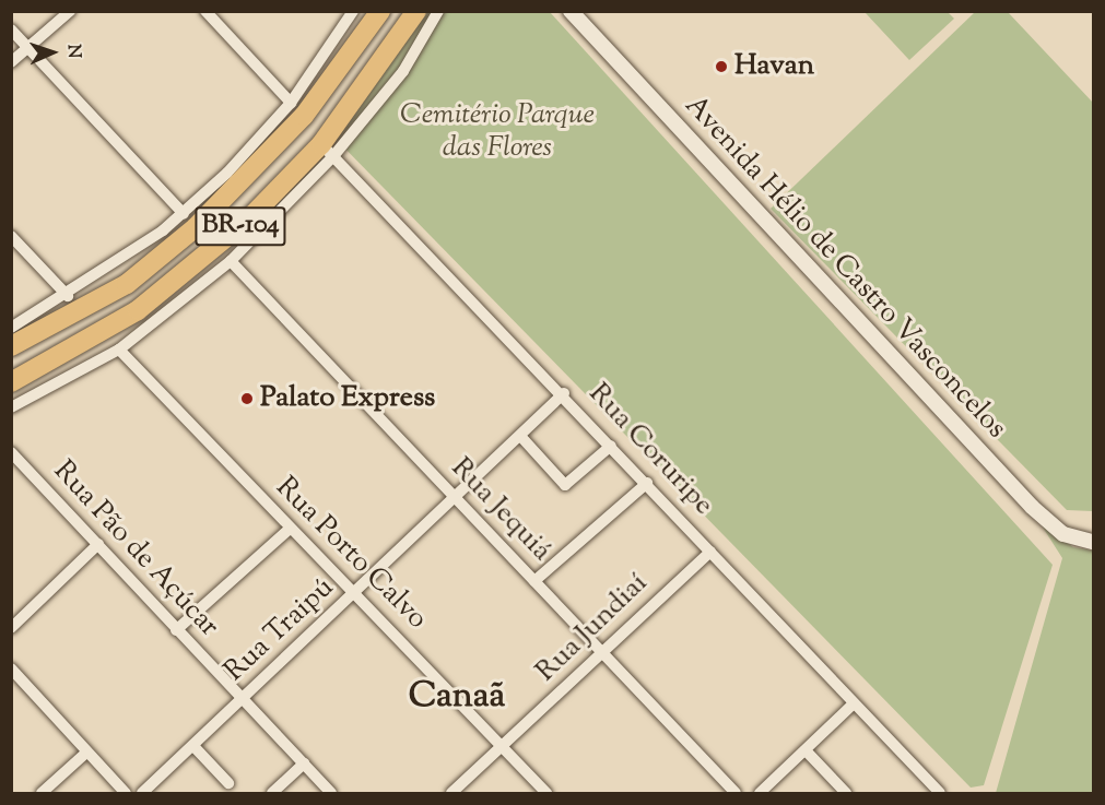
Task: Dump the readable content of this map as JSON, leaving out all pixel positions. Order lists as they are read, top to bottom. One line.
{"streets":{"highway":["BR-104"],"street":["Avenida Hélio de Castro Vasconcelos","Rua Coruripe","Rua Jequiá","Rua Pão de Açúcar","Rua Porto Calvo","Rua Jundiaí","Rua Traipú"]},"crossings":[["BR-104","Rua Coruripe"],["Rua Coruripe","Rua Jundiaí"],["Rua Coruripe","Rua Traipú"],["Rua Jequiá","Rua Jundiaí"],["Rua Jequiá","Rua Traipú"],["Rua Pão de Açúcar","Rua Traipú"],["Rua Porto Calvo","Rua Jundiaí"],["Rua Porto Calvo","Rua Traipú"]],"districts":["Canaã"],"parks":["Cemitério Parque das Flores"],"places":["Havan","Palato Express"],"north":"right"}
